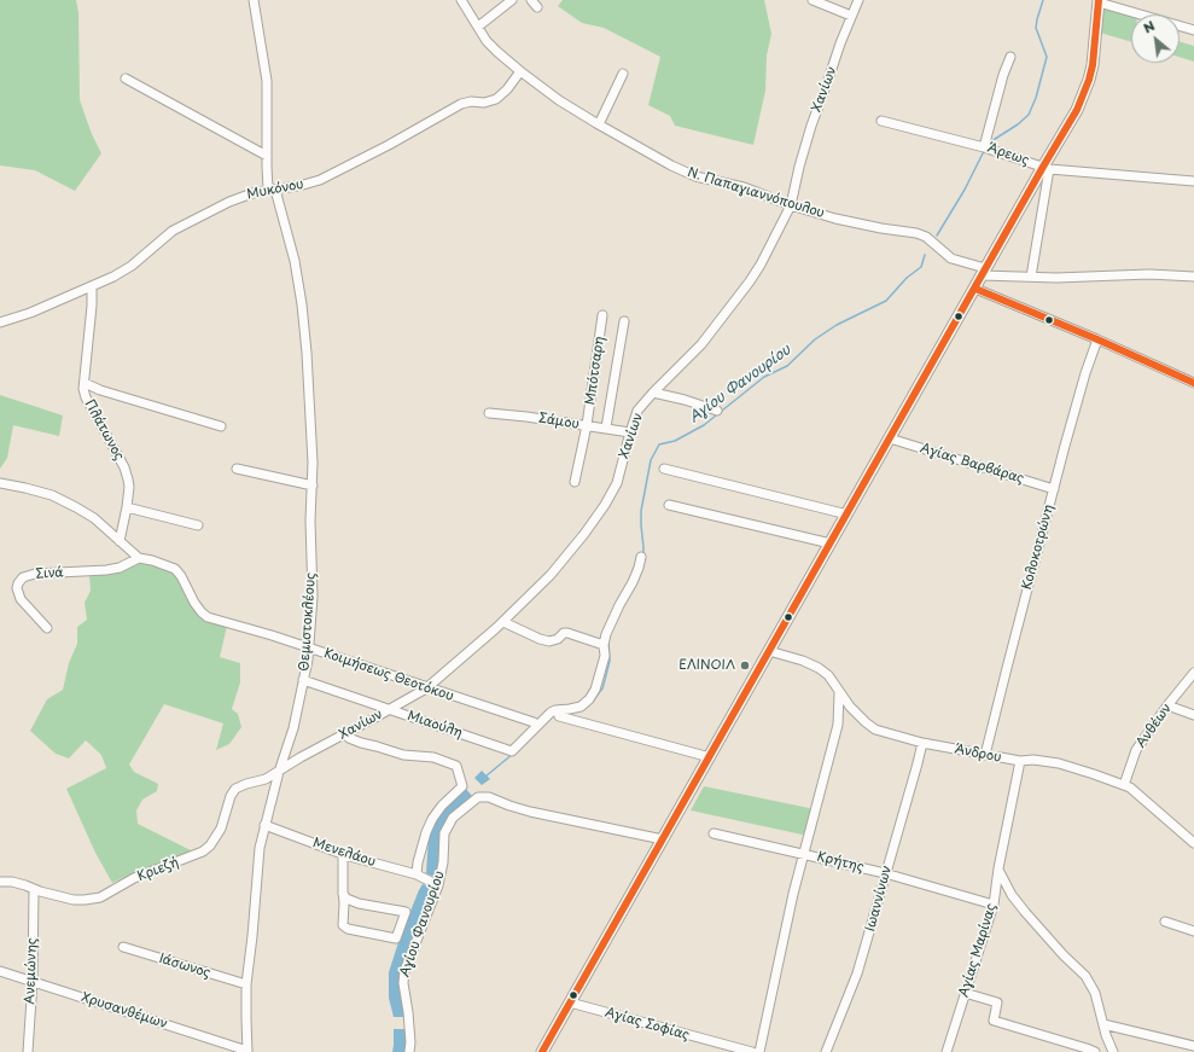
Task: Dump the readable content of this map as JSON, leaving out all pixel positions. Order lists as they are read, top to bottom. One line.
{"streets":{"street":["Χανίων","Άρεως","Μυκόνου","Ν. Παπαγιαννόπουλου","Μπότσαρη","Σάμου","Πλάτωνος","Αγίας Βαρβάρας","Κολοκοτρώνη","Σινά","Θεμιστοκλέους","Κοιμήσεως Θεοτόκου","Μιαούλη","Ανθέων","Άνδρου","Μενελάου","Κρήτης","Κριεζή","Ιωαννίνων","Αγίου Φανουρίου","Αγίας Μαρίνας","Ιάσωνος","Ανεμώνης","Χρυσανθέμων","Αγίας Σοφίας"]},"crossings":[["Χανίων","Ν. Παπαγιαννόπουλου"],["Χανίων","Σάμου"],["Χανίων","Θεμιστοκλέους"],["Χανίων","Κοιμήσεως Θεοτόκου"],["Χανίων","Μιαούλη"],["Χανίων","Κριεζή"],["Χανίων","Αγίου Φανουρίου"],["Μυκόνου","Ν. Παπαγιαννόπουλου"],["Μυκόνου","Πλάτωνος"],["Μυκόνου","Θεμιστοκλέους"],["Μπότσαρη","Σάμου"],["Πλάτωνος","Κοιμήσεως Θεοτόκου"],["Αγίας Βαρβάρας","Κολοκοτρώνη"],["Κολοκοτρώνη","Άνδρου"],["Σινά","Κοιμήσεως Θεοτόκου"],["Θεμιστοκλέους","Κοιμήσεως Θεοτόκου"],["Θεμιστοκλέους","Μιαούλη"],["Θεμιστοκλέους","Μενελάου"],["Θεμιστοκλέους","Κριεζή"],["Θεμιστοκλέους","Ιάσωνος"],["Θεμιστοκλέους","Χρυσανθέμων"],["Κοιμήσεως Θεοτόκου","Μιαούλη"],["Ανθέων","Άνδρου"],["Άνδρου","Ιωαννίνων"],["Άνδρου","Αγίας Μαρίνας"],["Μενελάου","Αγίου Φανουρίου"],["Κρήτης","Ιωαννίνων"],["Κρήτης","Αγίας Μαρίνας"],["Κριεζή","Ανεμώνης"],["Ανεμώνης","Χρυσανθέμων"]],"water":["Αγίου Φανουρίου"],"places":["ΕΛΙΝΟΙΛ"],"north":"top left"}
